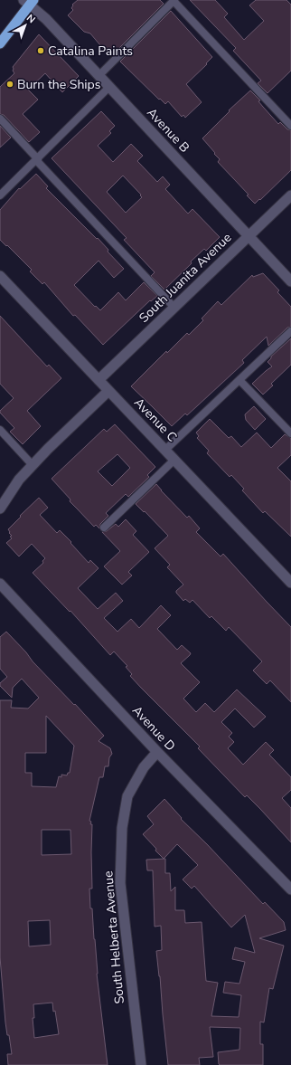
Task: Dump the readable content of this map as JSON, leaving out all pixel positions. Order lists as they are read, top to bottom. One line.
{"streets":{"street":["Avenue B","South Juanita Avenue","Avenue C","Avenue D","South Helberta Avenue"]},"crossings":[["Avenue B","South Juanita Avenue"],["South Juanita Avenue","Avenue C"],["Avenue D","South Helberta Avenue"]],"places":["Catalina Paints","Burn the Ships"],"north":"top right"}
